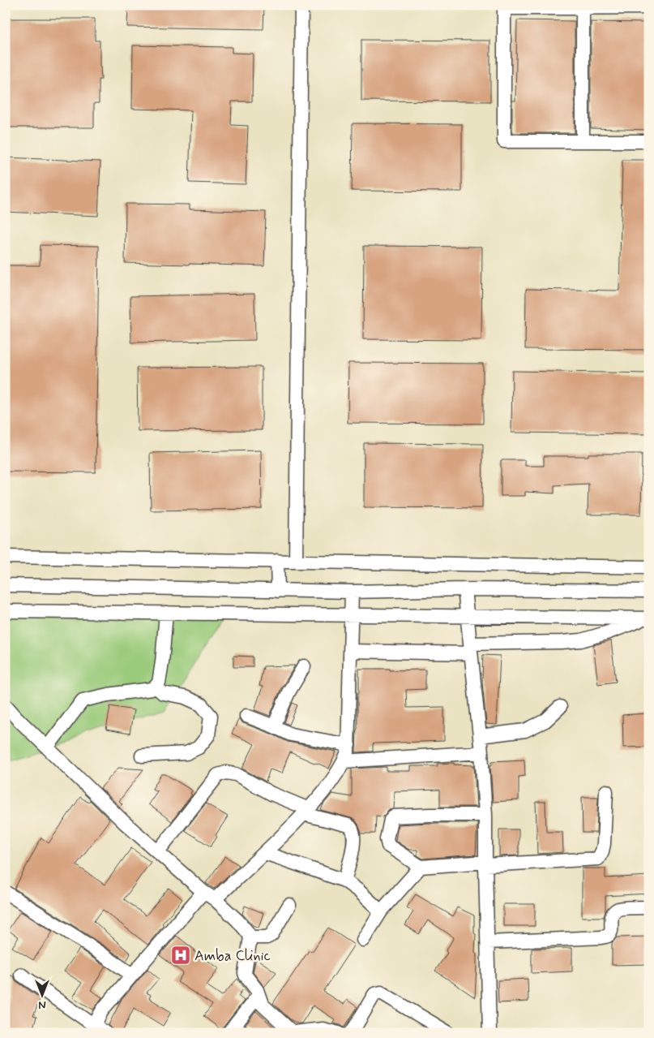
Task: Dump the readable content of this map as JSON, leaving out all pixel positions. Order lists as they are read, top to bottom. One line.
{"places":{"hospital":["Amba Clinic"]},"north":"bottom"}
